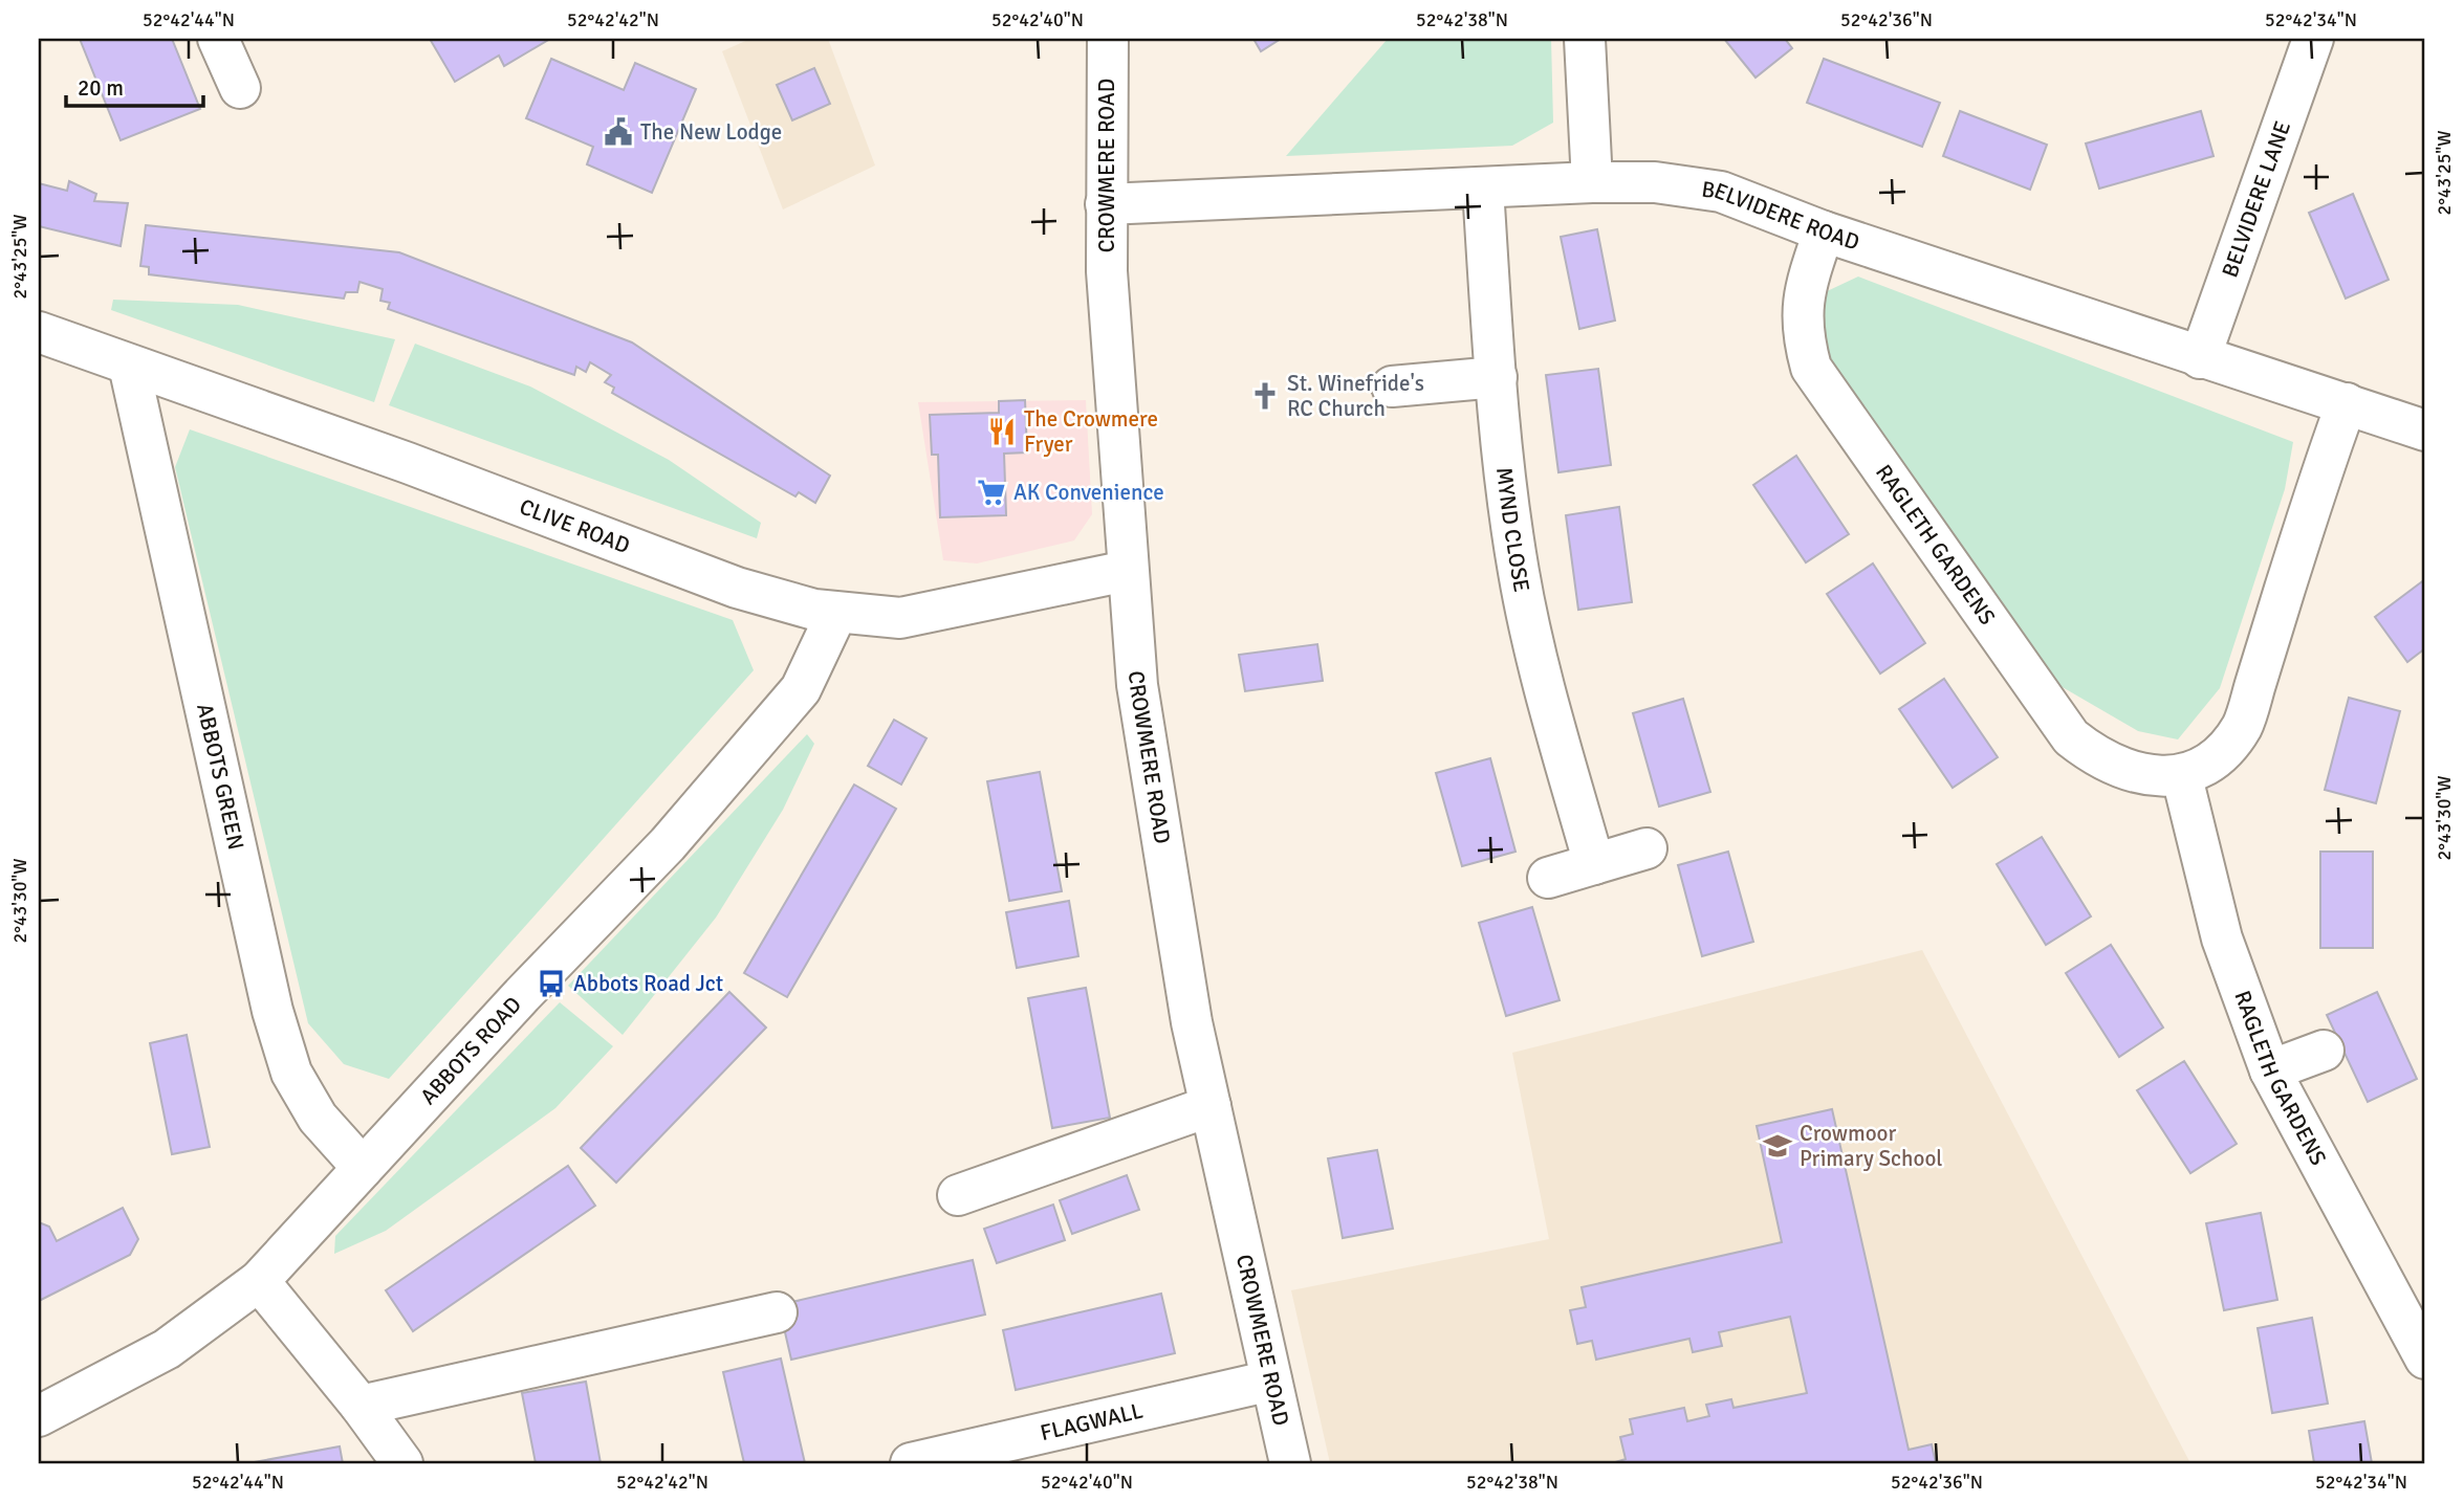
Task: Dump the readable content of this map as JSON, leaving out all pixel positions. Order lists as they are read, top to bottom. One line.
{"streets":{"street":["CROWMERE ROAD","BELVIDERE LANE","BELVIDERE ROAD","CLIVE ROAD","MYND CLOSE","RAGLETH GARDENS","ABBOTS GREEN","ABBOTS ROAD","FLAGWALL"]},"crossings":[["CROWMERE ROAD","BELVIDERE ROAD"],["CROWMERE ROAD","CLIVE ROAD"],["CROWMERE ROAD","FLAGWALL"],["BELVIDERE LANE","BELVIDERE ROAD"],["BELVIDERE ROAD","MYND CLOSE"],["BELVIDERE ROAD","RAGLETH GARDENS"],["CLIVE ROAD","ABBOTS GREEN"],["CLIVE ROAD","ABBOTS ROAD"],["ABBOTS GREEN","ABBOTS ROAD"]],"places":{"public building":["The New Lodge"],"church":["St. Winefride's RC Church"],"restaurant":["The Crowmere Fryer"],"supermarket":["AK Convenience"],"bus stop":["Abbots Road Jct"],"school or university":["Crowmoor Primary School"]},"scale_bar":"20 m","coordinates":["52°42'44\"N","52°42'42\"N","52°42'40\"N","52°42'38\"N","52°42'36\"N","52°42'34\"N","2°43'25\"W","2°43'30\"W"]}
